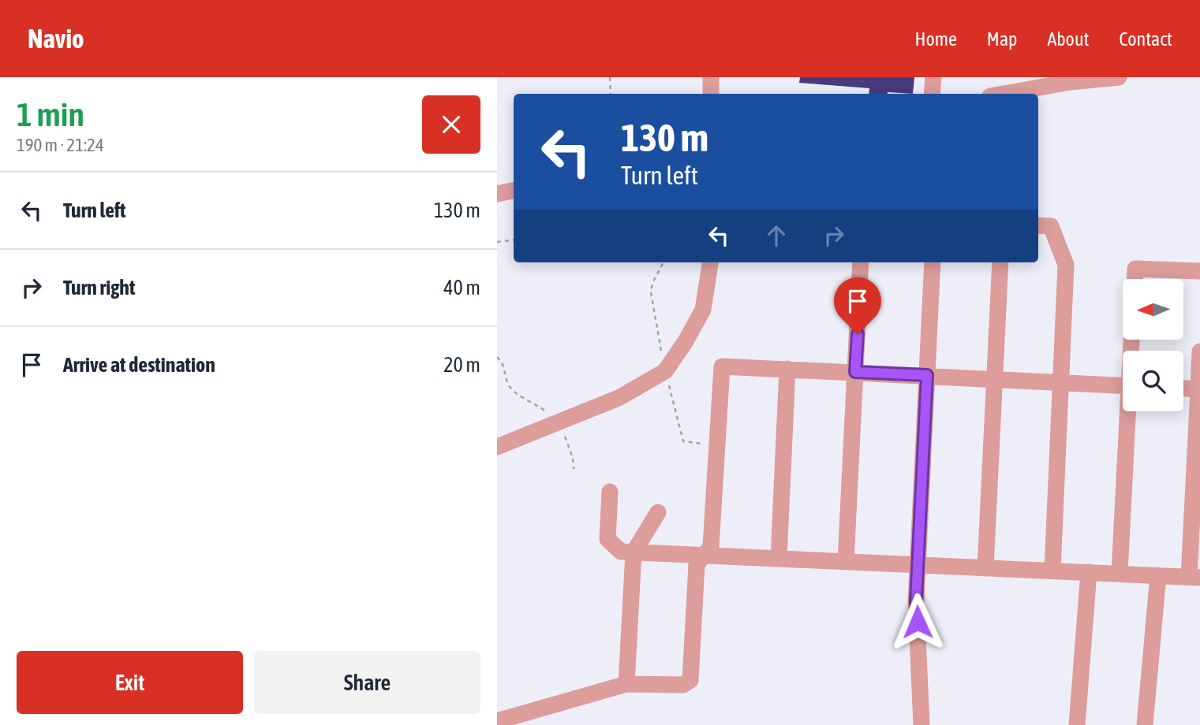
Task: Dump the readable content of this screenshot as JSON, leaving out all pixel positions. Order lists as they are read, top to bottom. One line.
{"north":"left","page":{"header":"Navio","nav":["Home","Map","About","Contact"],"heading":["1 min","190 m · 21:24"],"turn":["130 m","Turn left"],"list":[{"name":"Turn left","value":"130 m"},{"name":"Turn right","value":"40 m"},{"name":"Arrive at destination","value":"20 m"}],"buttons":["Exit","Share"]}}
